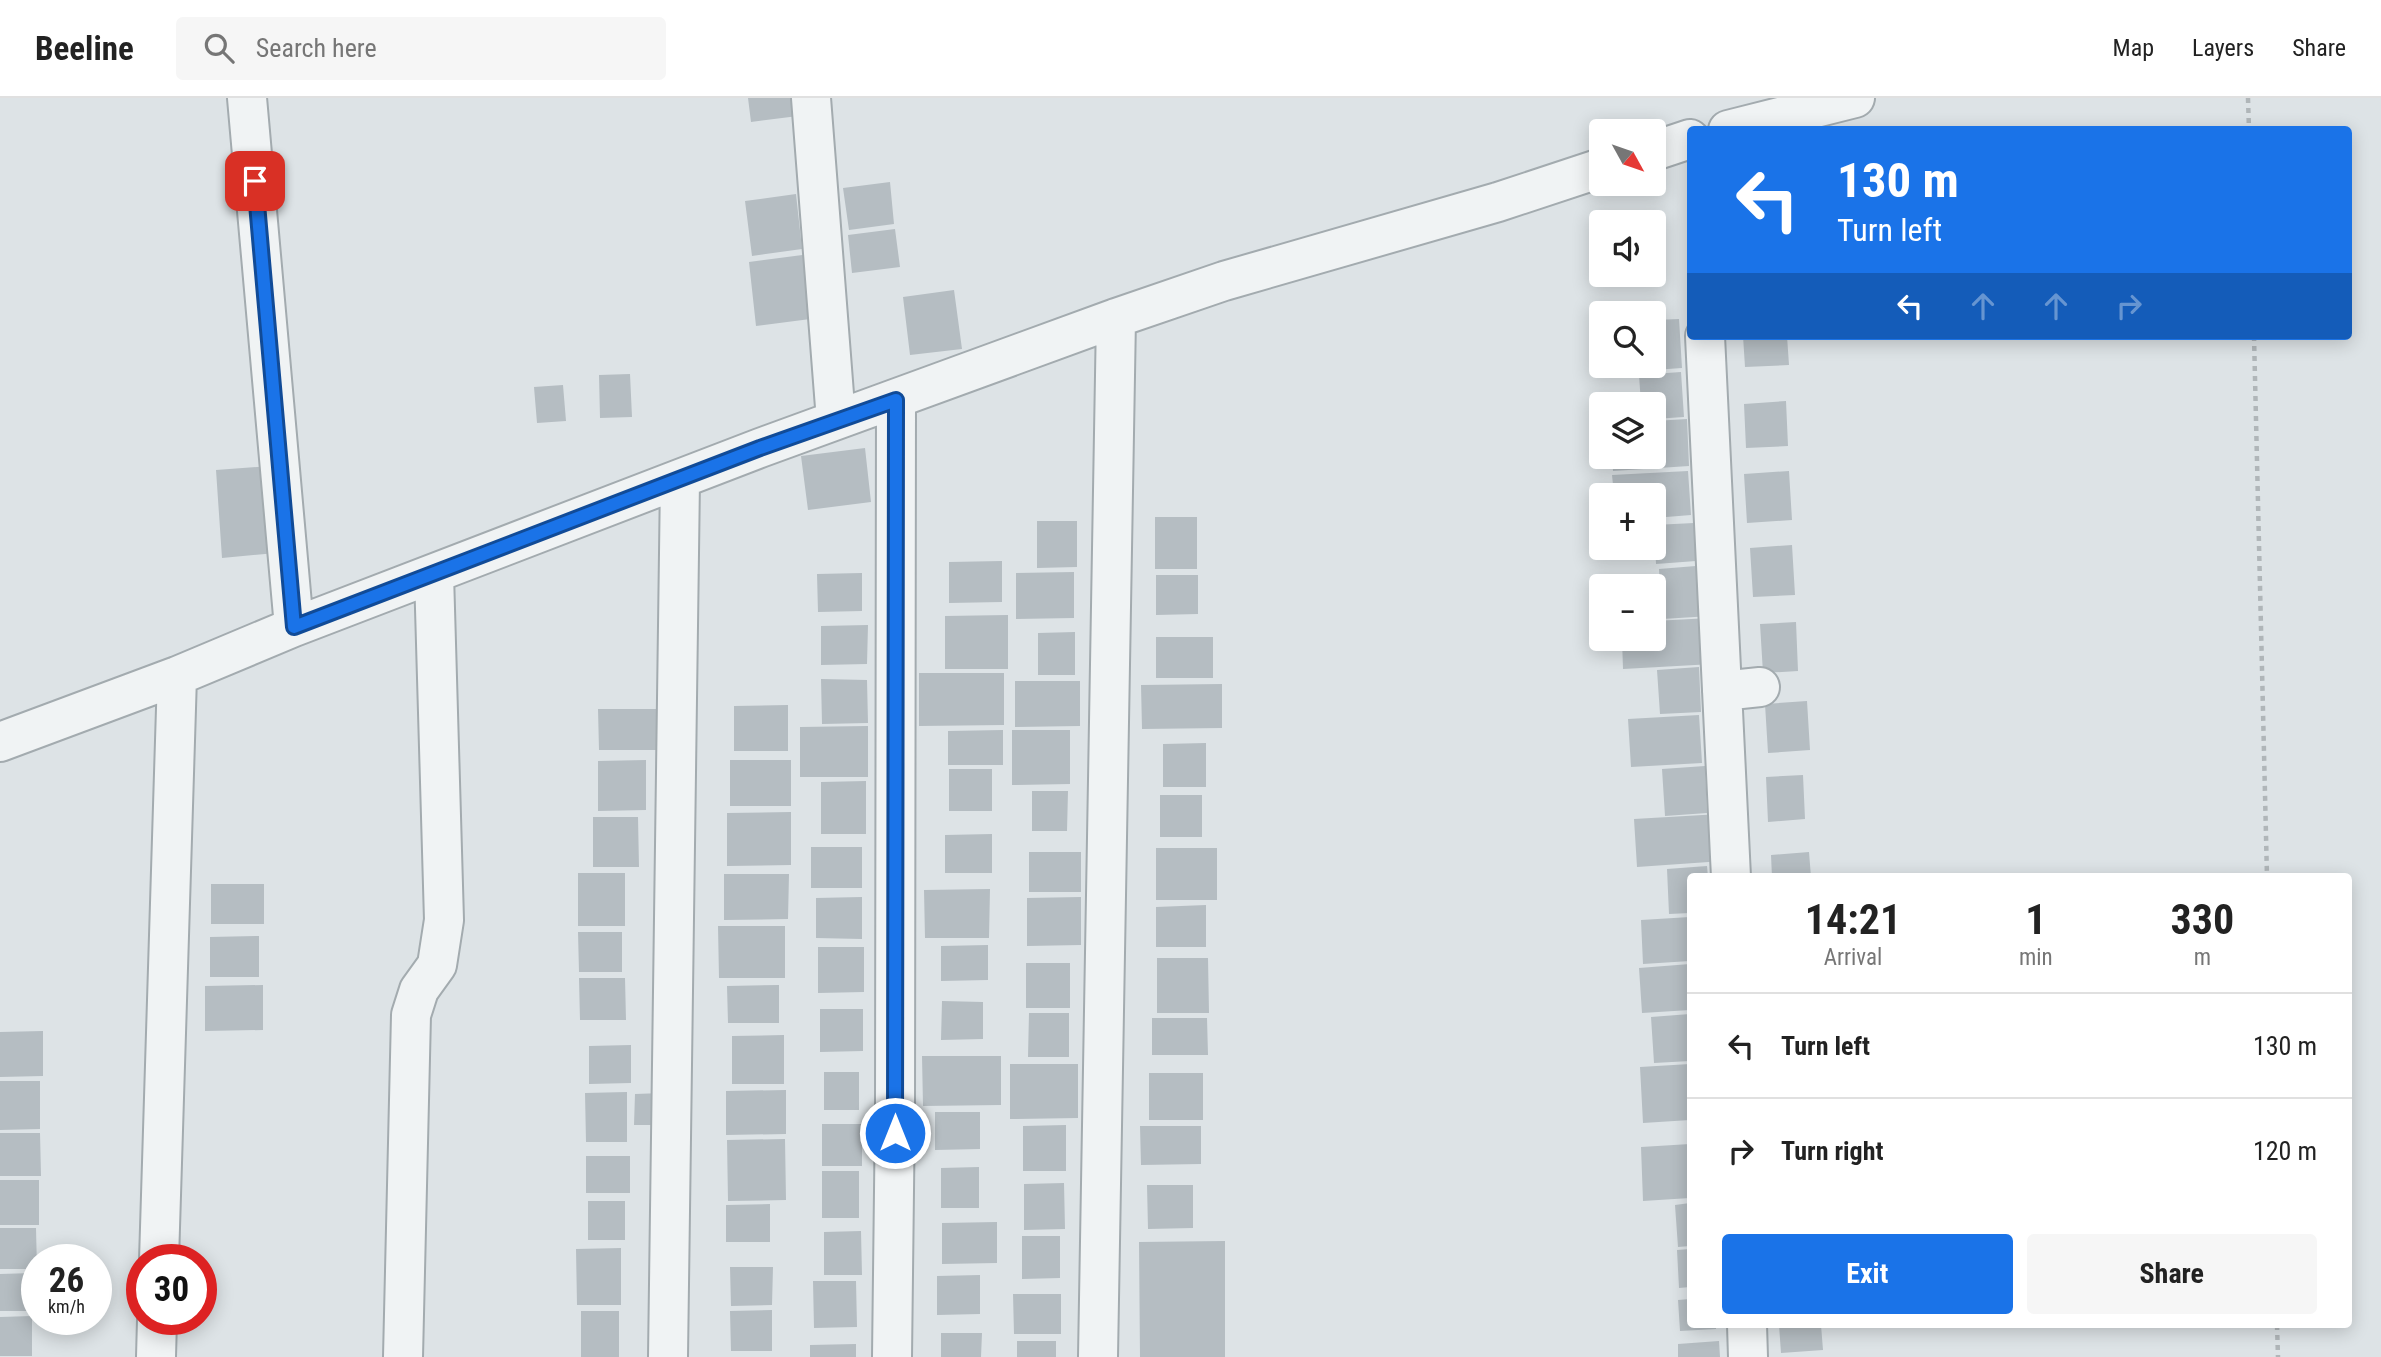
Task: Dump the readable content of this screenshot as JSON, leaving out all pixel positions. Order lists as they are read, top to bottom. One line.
{"north":"bottom right","page":{"header":"Beeline","search":"Search here","nav":["Map","Layers","Share"],"map_buttons":["+","−"],"turn":["130 m","Turn left"],"eta":["14:21","Arrival","1","min","330","m"],"list":[{"name":"Turn left","value":"130 m"},{"name":"Turn right","value":"120 m"}],"buttons":["Exit","Share"],"speed":"26 km/h","limit":"30"}}
